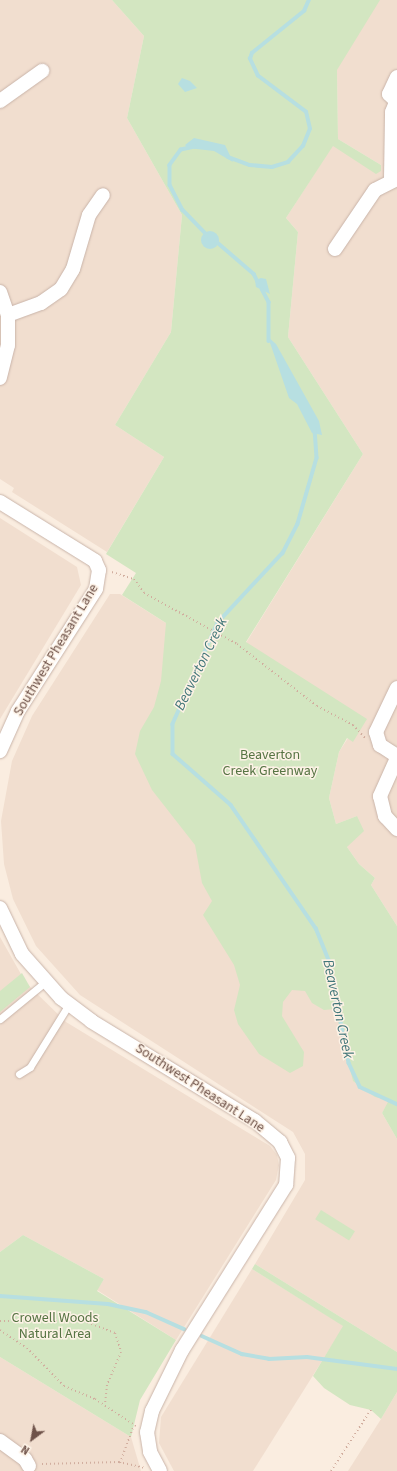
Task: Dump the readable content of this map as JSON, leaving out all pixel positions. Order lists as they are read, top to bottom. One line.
{"streets":{"street":["Southwest Pheasant Lane"]},"water":["Beaverton Creek"],"parks":["Beaverton Creek Greenway","Crowell Woods Natural Area"],"north":"bottom left"}
